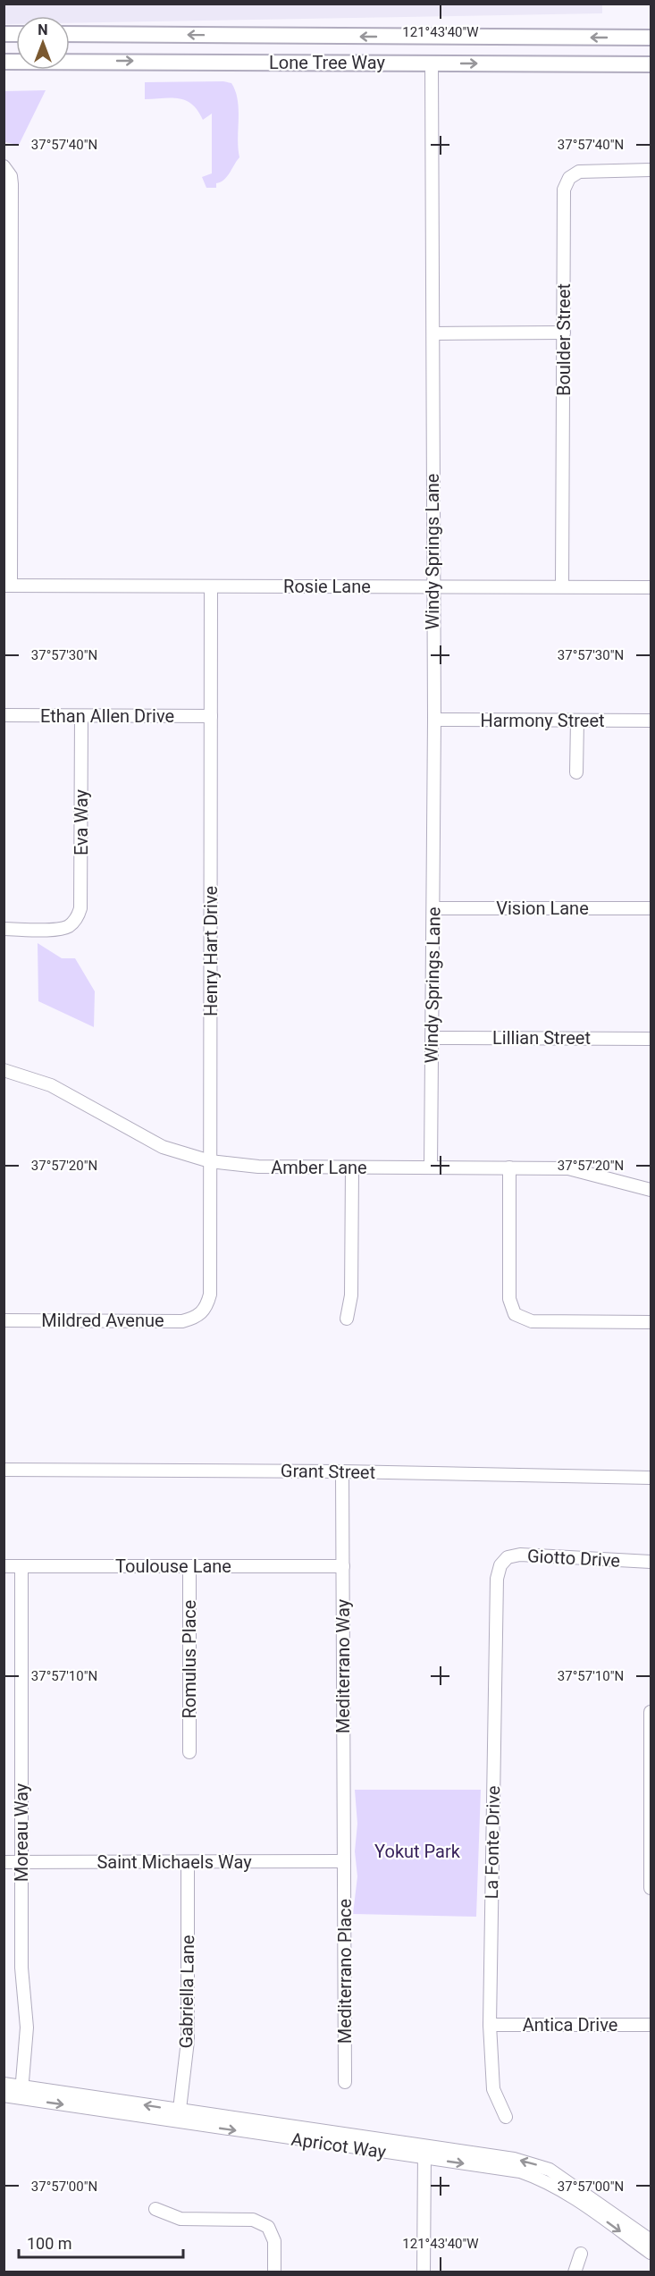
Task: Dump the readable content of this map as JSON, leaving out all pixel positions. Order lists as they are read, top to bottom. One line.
{"streets":{"main road":["Lone Tree Way"],"street":["Boulder Street","Windy Springs Lane","Rosie Lane","Ethan Allen Drive","Harmony Street","Eva Way","Vision Lane","Henry Hart Drive","Lillian Street","Amber Lane","Mildred Avenue","Grant Street","Giotto Drive","Toulouse Lane","Romulus Place","Mediterrano Way","Moreau Way","La Fonte Drive","Saint Michaels Way","Mediterrano Place","Gabriella Lane","Antica Drive","Apricot Way"]},"crossings":[["Lone Tree Way","Windy Springs Lane"],["Boulder Street","Rosie Lane"],["Windy Springs Lane","Rosie Lane"],["Windy Springs Lane","Harmony Street"],["Windy Springs Lane","Vision Lane"],["Windy Springs Lane","Lillian Street"],["Windy Springs Lane","Amber Lane"],["Rosie Lane","Henry Hart Drive"],["Ethan Allen Drive","Eva Way"],["Ethan Allen Drive","Henry Hart Drive"],["Henry Hart Drive","Amber Lane"],["Henry Hart Drive","Mildred Avenue"],["Grant Street","Mediterrano Way"],["Giotto Drive","La Fonte Drive"],["Toulouse Lane","Romulus Place"],["Toulouse Lane","Mediterrano Way"],["Toulouse Lane","Moreau Way"],["Mediterrano Way","Saint Michaels Way"],["Mediterrano Way","Mediterrano Place"],["Moreau Way","Saint Michaels Way"],["Moreau Way","Apricot Way"],["La Fonte Drive","Antica Drive"],["Saint Michaels Way","Mediterrano Place"],["Saint Michaels Way","Gabriella Lane"],["Gabriella Lane","Apricot Way"]],"parks":["Yokut Park"],"scale_bar":"100 m","north":"top","coordinates":["121°43'40\"W","37°57'40\"N","37°57'30\"N","37°57'20\"N","37°57'10\"N","37°57'00\"N"]}
